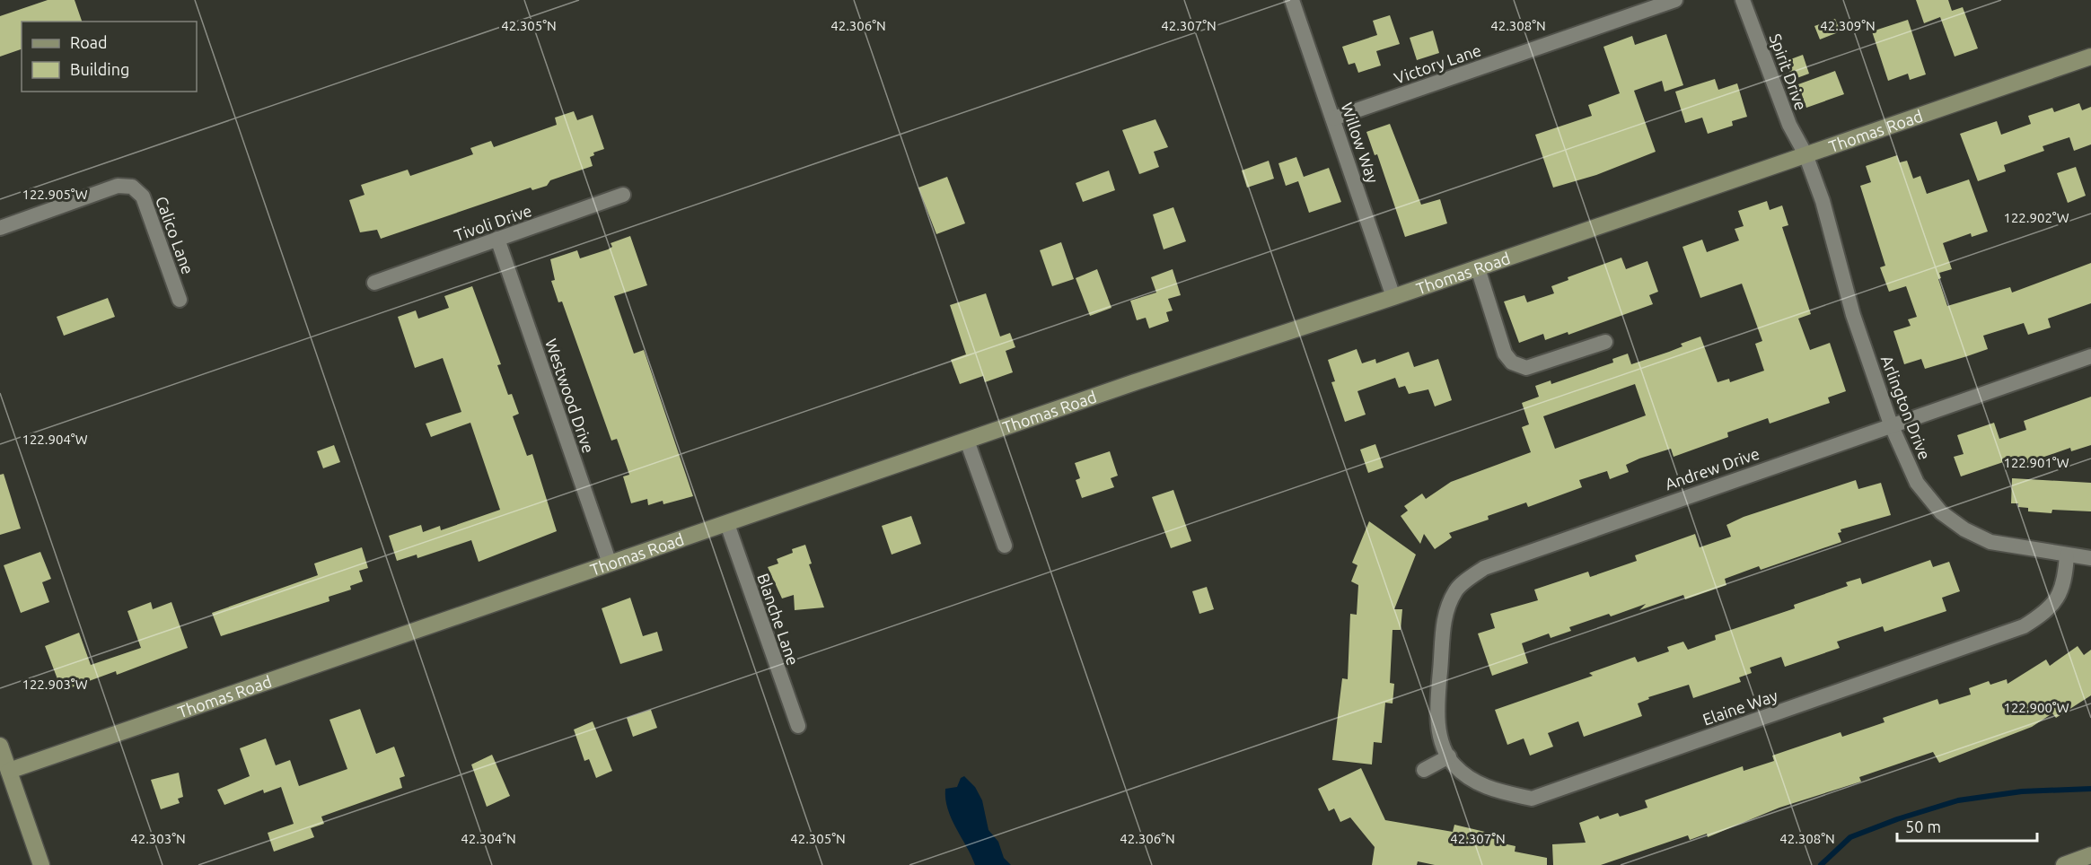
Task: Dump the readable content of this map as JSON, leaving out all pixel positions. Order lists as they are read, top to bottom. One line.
{"streets":{"street":["Victory Lane","Spirit Drive","Thomas Road","Willow Way","Tivoli Drive","Calico Lane","Westwood Drive","Arlington Drive","Andrew Drive","Blanche Lane","Elaine Way"]},"crossings":[["Victory Lane","Willow Way"],["Spirit Drive","Thomas Road"],["Spirit Drive","Arlington Drive"],["Thomas Road","Willow Way"],["Thomas Road","Westwood Drive"],["Thomas Road","Arlington Drive"],["Thomas Road","Blanche Lane"],["Tivoli Drive","Westwood Drive"],["Arlington Drive","Andrew Drive"],["Arlington Drive","Elaine Way"],["Andrew Drive","Elaine Way"]],"legend":["Road","Building"],"scale_bar":"50 m","coordinates":["42.309°N","42.305°N","42.306°N","42.307°N","42.308°N","122.905°W","122.902°W","122.904°W","122.901°W","122.903°W","122.900°W","42.303°N","42.304°N"]}
